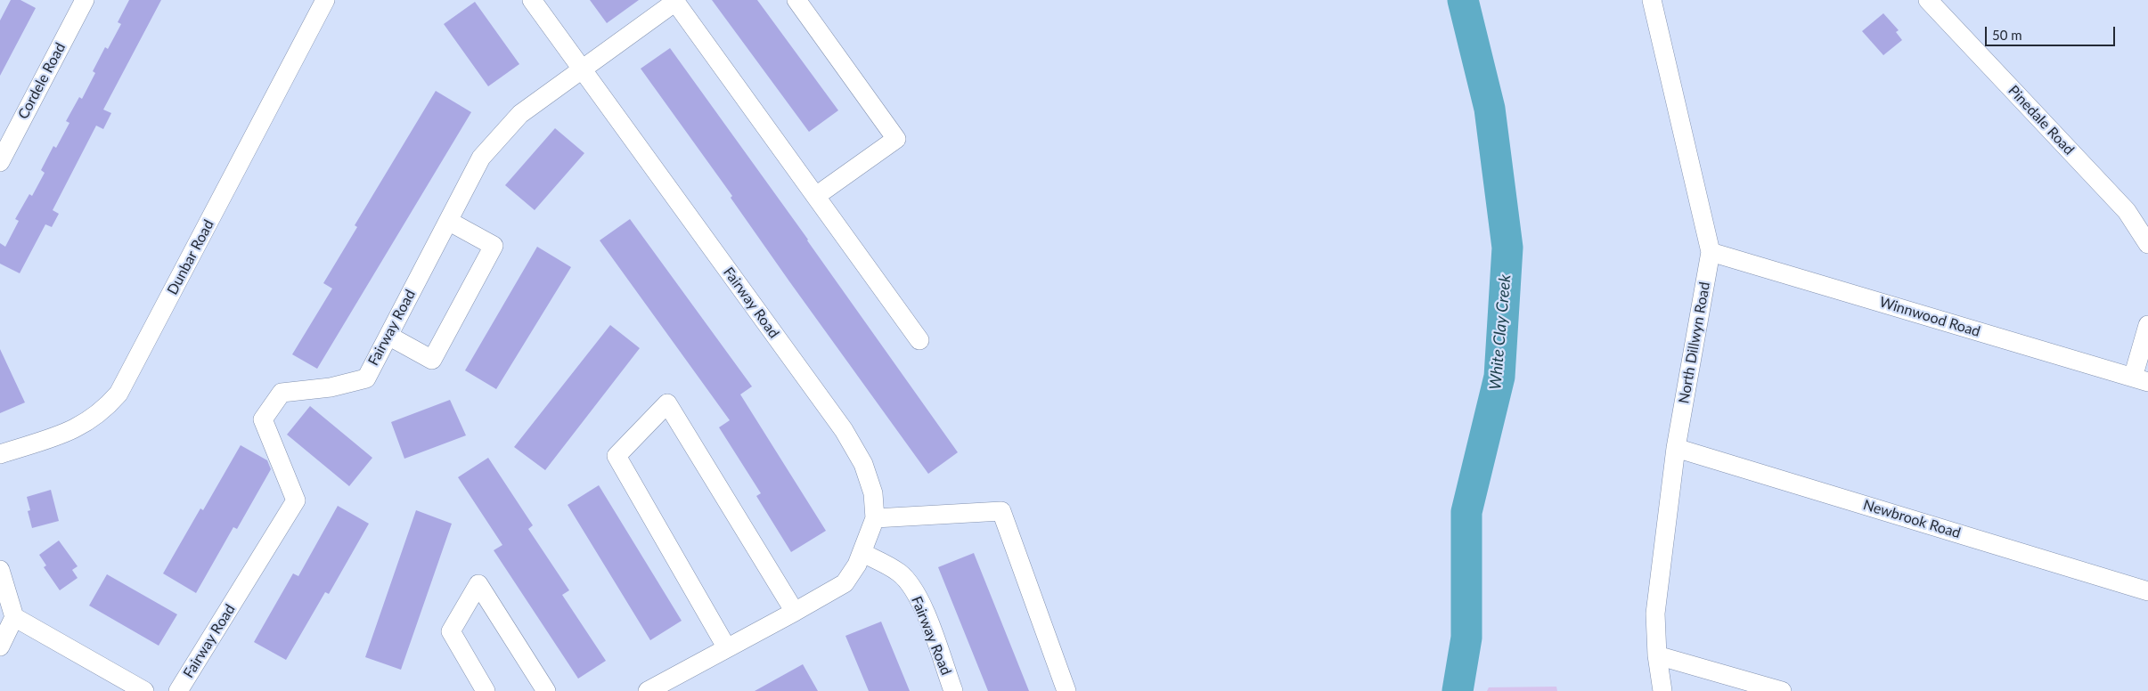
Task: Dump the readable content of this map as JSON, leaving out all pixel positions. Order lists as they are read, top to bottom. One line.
{"streets":{"street":["Cordele Road","Pinedale Road","Dunbar Road","Fairway Road","Winnwood Road","North Dillwyn Road","Newbrook Road"]},"crossings":[["Winnwood Road","North Dillwyn Road"],["North Dillwyn Road","Newbrook Road"]],"water":["White Clay Creek"],"scale_bar":"50 m"}
